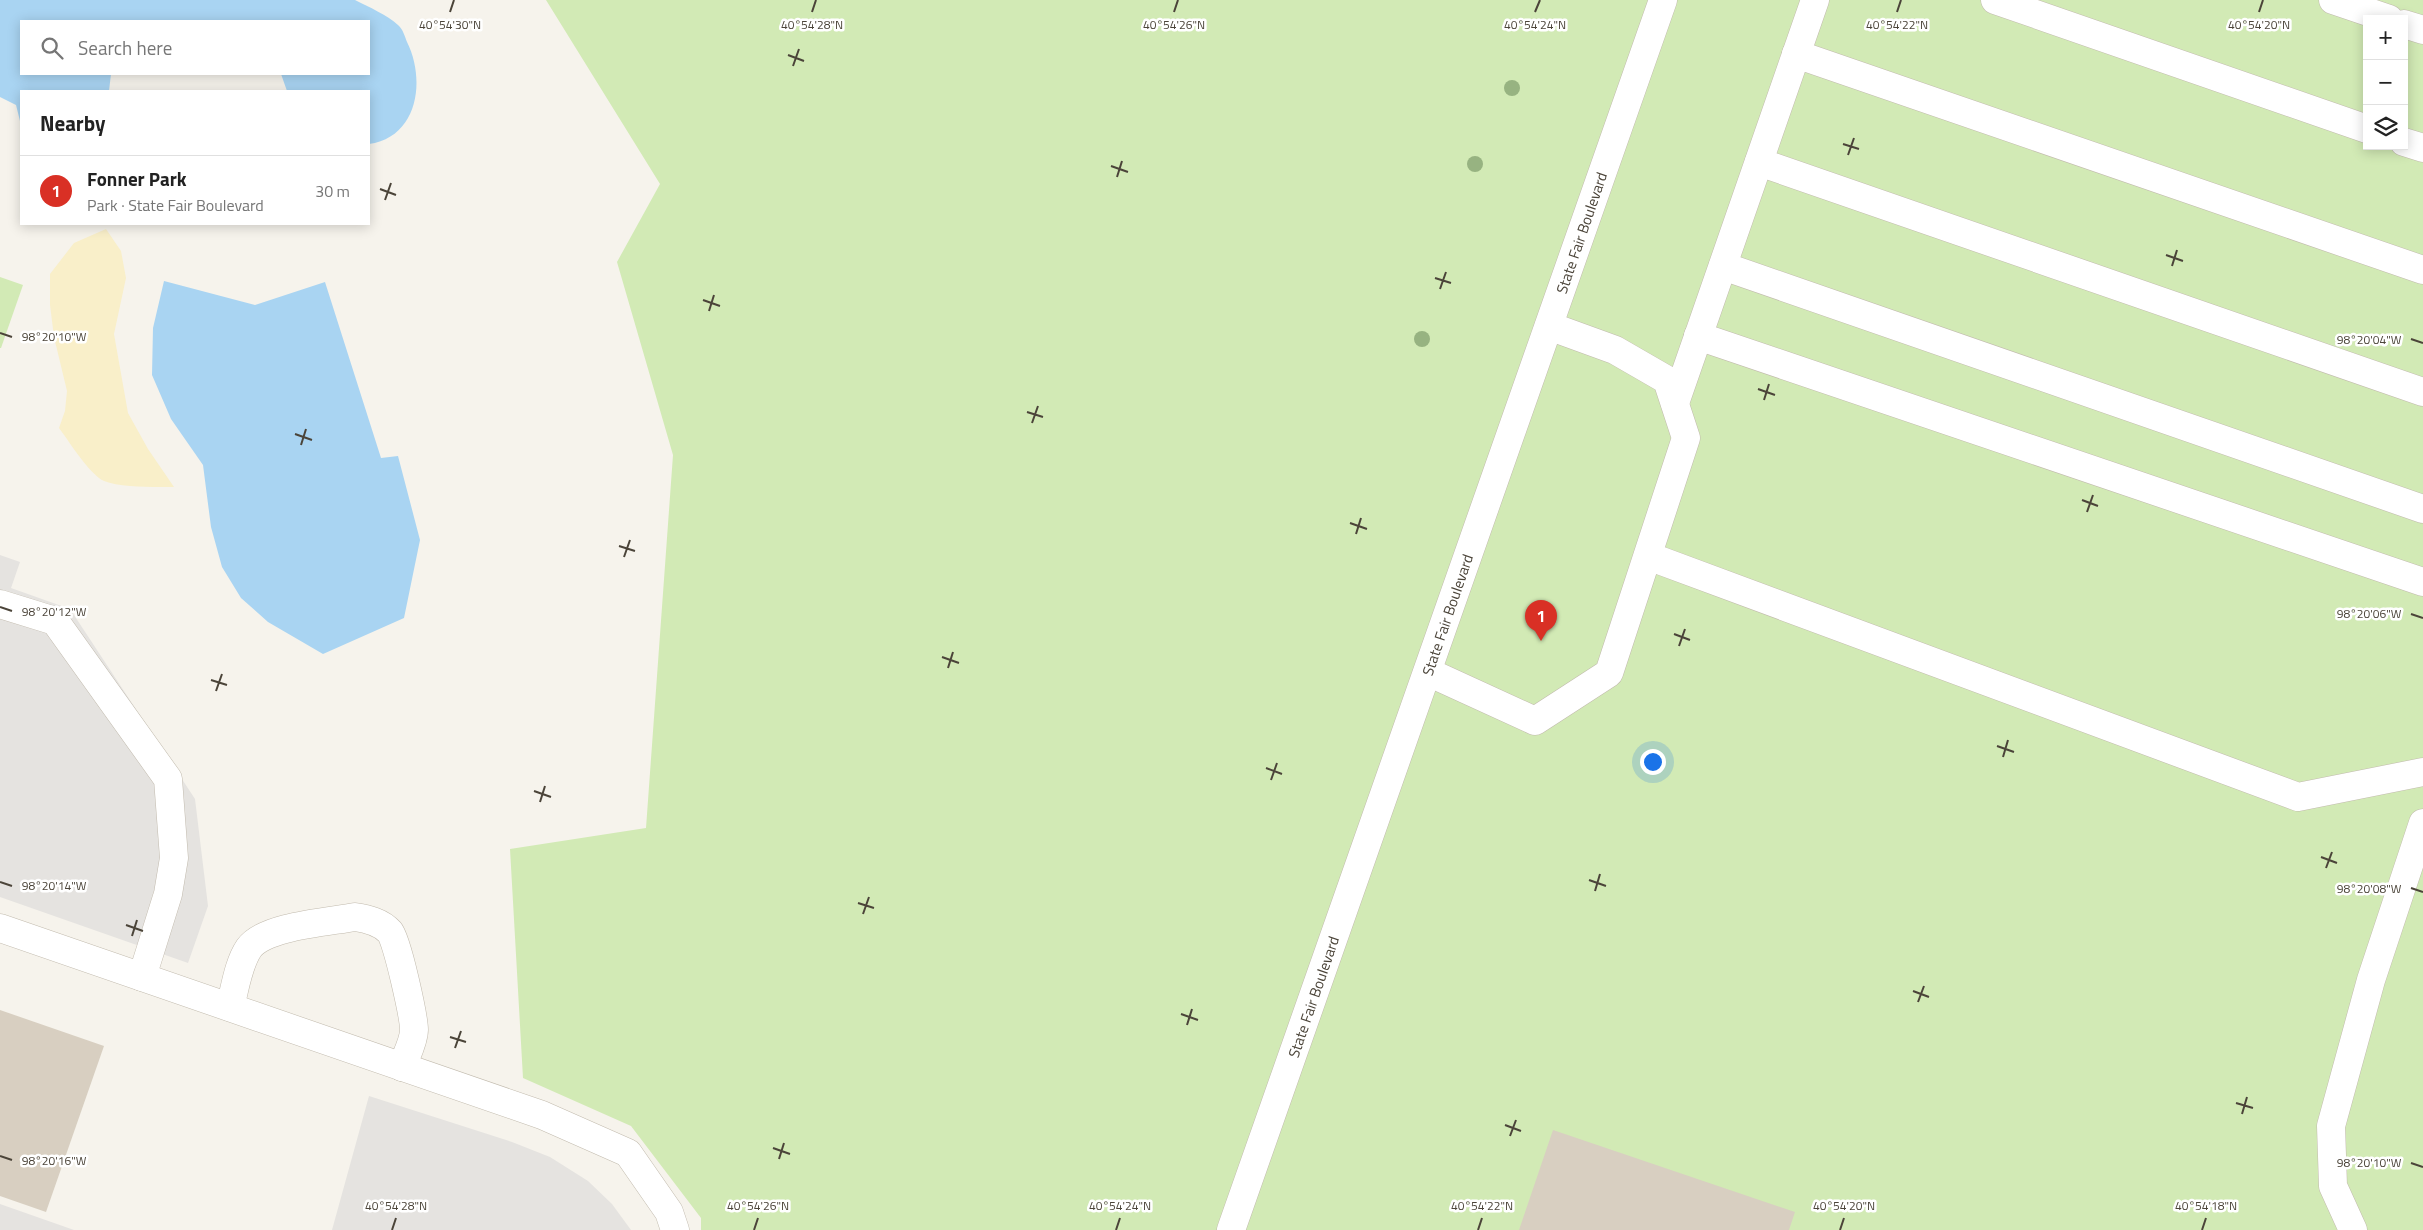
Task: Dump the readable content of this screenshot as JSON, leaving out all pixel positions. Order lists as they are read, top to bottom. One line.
{"streets":{"street":["State Fair Boulevard"]},"page":{"map_buttons":["+","−"],"search":"Search here","heading":"Nearby","list":[{"mark":"1","name":"Fonner Park","note":"Park · State Fair Boulevard","value":"30 m"}],"pins":"1"},"coordinates":["40°54'30\"N","40°54'28\"N","40°54'26\"N","40°54'24\"N","40°54'22\"N","40°54'20\"N","98°20'10\"W","98°20'04\"W","98°20'12\"W","98°20'06\"W","98°20'14\"W","98°20'08\"W","98°20'16\"W","40°54'18\"N"]}
